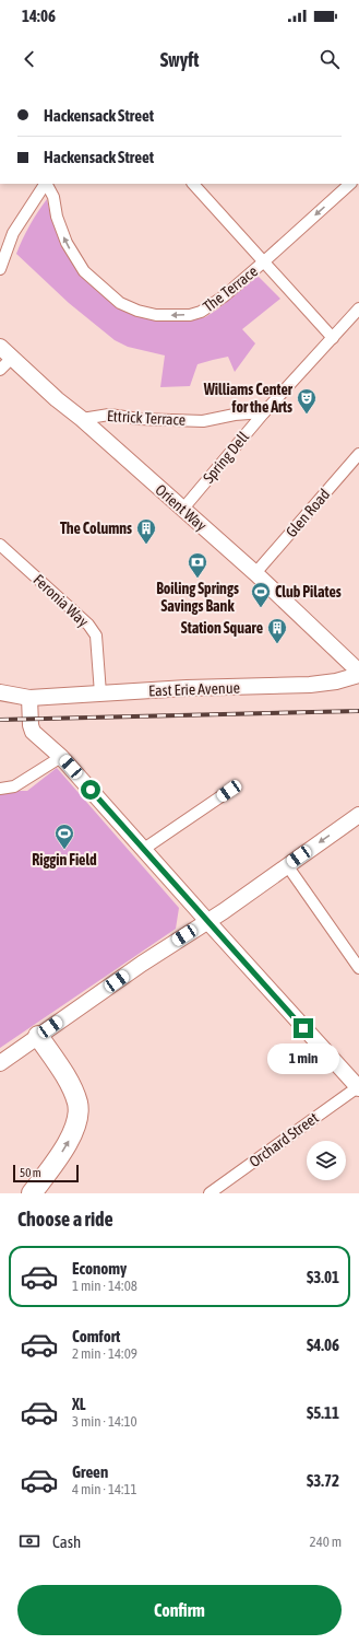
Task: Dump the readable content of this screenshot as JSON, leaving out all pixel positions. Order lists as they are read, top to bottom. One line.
{"streets":{"street":["The Terrace","Ettrick Terrace","Spring Dell","Orient Way","Glen Road","Feronia Way","East Erie Avenue","Orchard Street"]},"crossings":[["Ettrick Terrace","Spring Dell"],["Ettrick Terrace","Orient Way"],["Spring Dell","Orient Way"],["Orient Way","Glen Road"],["Orient Way","East Erie Avenue"],["Feronia Way","East Erie Avenue"]],"places":{"theatre":["Williams Center for the Arts"],"building":["The Columns","Station Square"],"bank":["Boiling Springs Savings Bank"],"sports":["Club Pilates","Riggin Field"]},"scale_bar":"50 m","page":{"status":"14:06","header":"Swyft","banner":["Hackensack Street","Hackensack Street"],"bubble":"1 min","scale":"50 m","heading":"Choose a ride","list":[{"name":"Economy","note":"1 min · 14:08","value":"$3.01"},{"name":"Comfort","note":"2 min · 14:09","value":"$4.06"},{"name":"XL","note":"3 min · 14:10","value":"$5.11"},{"name":"Green","note":"4 min · 14:11","value":"$3.72"}],"pay":["Cash","240 m"],"buttons":"Confirm"}}
